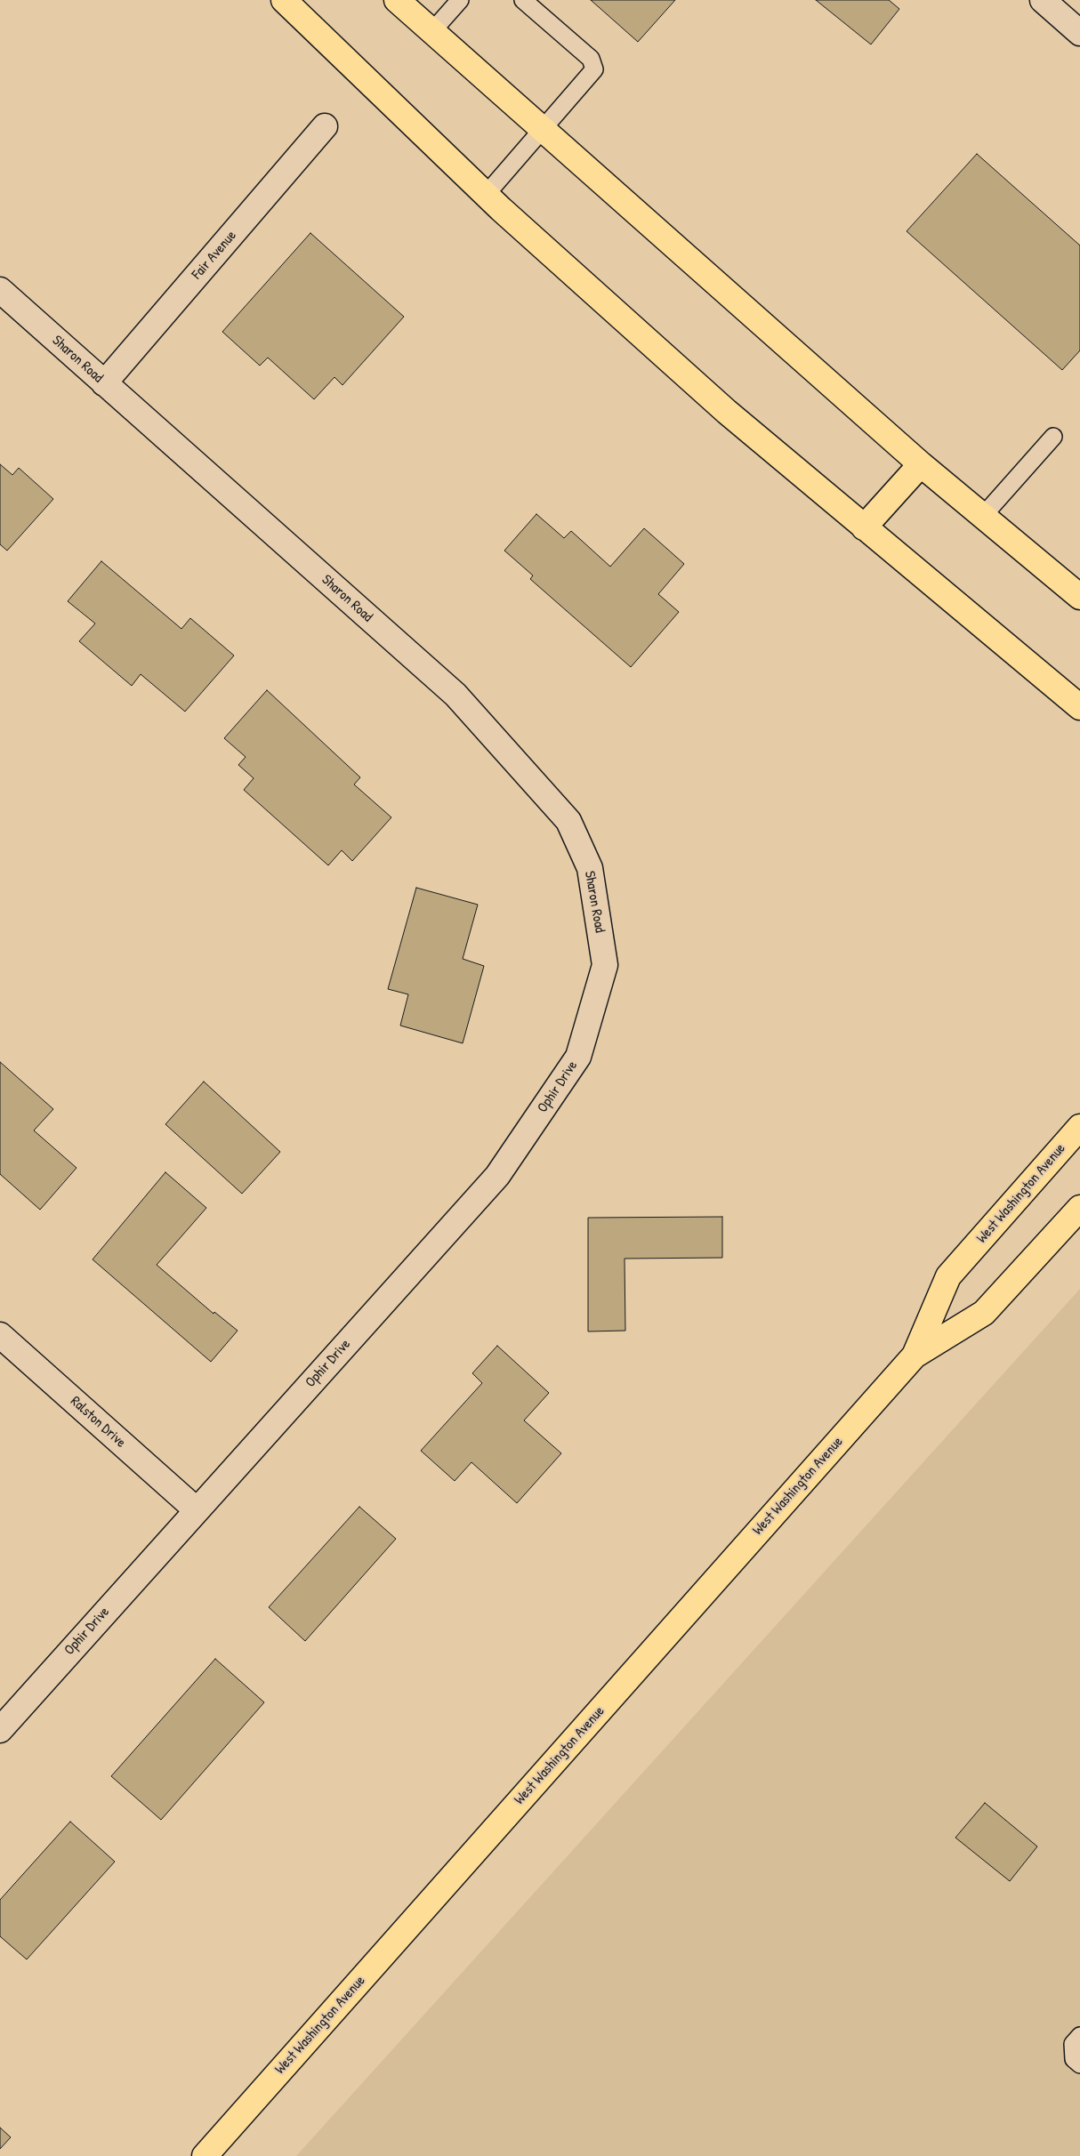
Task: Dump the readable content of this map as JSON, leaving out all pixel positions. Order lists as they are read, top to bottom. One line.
{"streets":{"main road":["West Washington Avenue"],"street":["Fair Avenue","Sharon Road","Ophir Drive","Ralston Drive"]},"crossings":[["Fair Avenue","Sharon Road"],["Sharon Road","Ophir Drive"],["Ophir Drive","Ralston Drive"]]}
